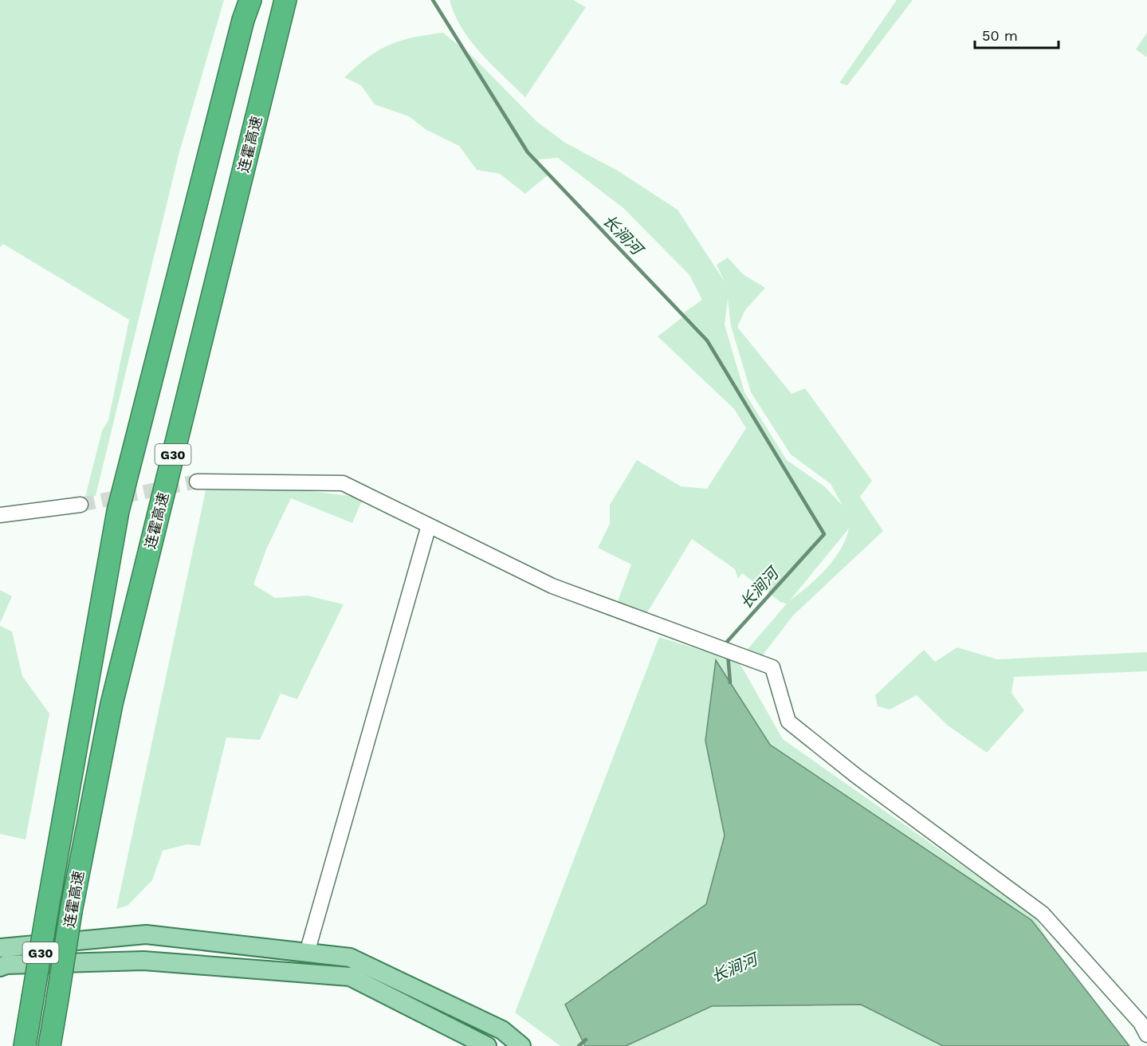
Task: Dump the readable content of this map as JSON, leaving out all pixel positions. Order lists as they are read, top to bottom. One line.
{"streets":{"highway":["连霍高速","G30"]},"water":["长涧河"],"scale_bar":"50 m"}
